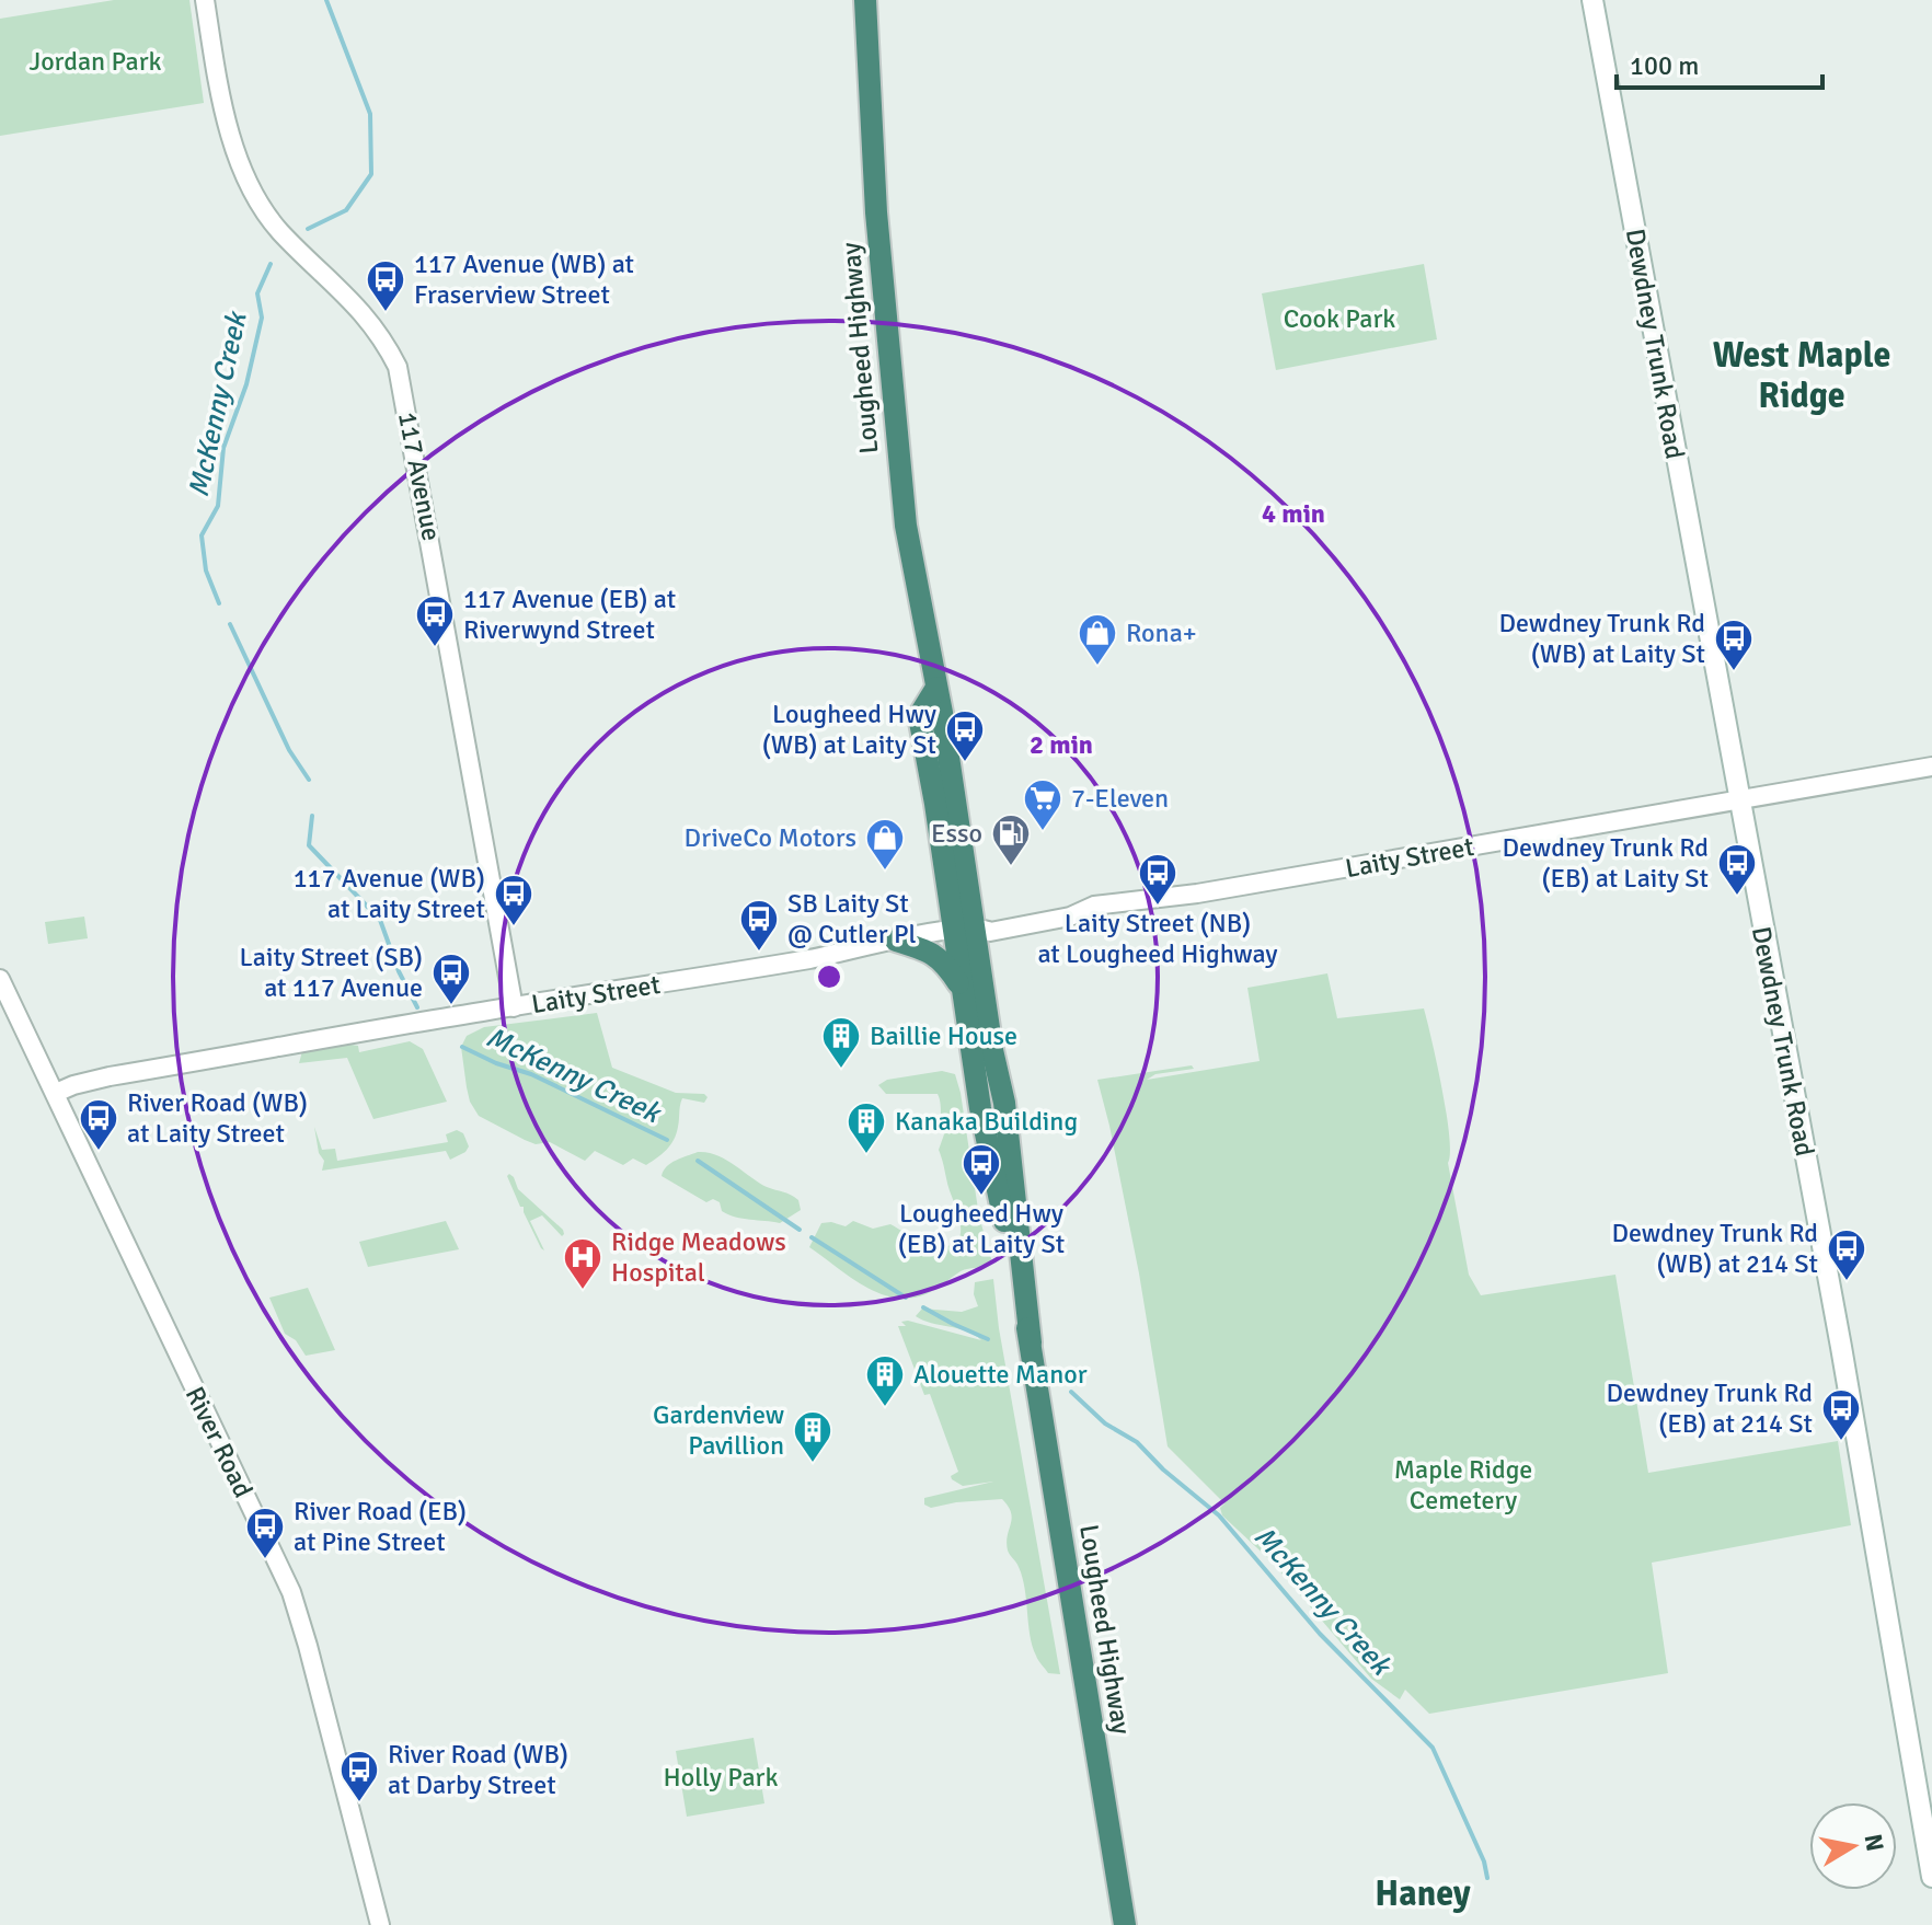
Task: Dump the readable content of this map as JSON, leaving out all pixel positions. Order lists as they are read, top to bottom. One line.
{"streets":{"highway":["Lougheed Highway"],"main road":["Dewdney Trunk Road"],"street":["117 Avenue","Laity Street","River Road"]},"crossings":[["Dewdney Trunk Road","Laity Street"],["Lougheed Highway","Laity Street"],["117 Avenue","Laity Street"],["Laity Street","River Road"]],"districts":["West Maple Ridge","Haney"],"water":["McKenny Creek"],"parks":["Jordan Park","Cook Park","Maple Ridge Cemetery","Holly Park"],"places":{"bus stop":["117 Avenue (WB) at Fraserview Street","117 Avenue (EB) at Riverwynd Street","Dewdney Trunk Rd (WB) at Laity St","Lougheed Hwy (WB) at Laity St","Dewdney Trunk Rd (EB) at Laity St","Laity Street (NB) at Lougheed Highway","117 Avenue (WB) at Laity Street","SB Laity St @ Cutler Pl","Laity Street (SB) at 117 Avenue","River Road (WB) at Laity Street","Lougheed Hwy (EB) at Laity St","Dewdney Trunk Rd (WB) at 214 St","Dewdney Trunk Rd (EB) at 214 St","River Road (EB) at Pine Street","River Road (WB) at Darby Street"],"shop":["Rona+","DriveCo Motors"],"supermarket":["7-Eleven"],"fuel station":["Esso"],"building":["Baillie House","Kanaka Building","Alouette Manor","Gardenview Pavillion"],"hospital":["Ridge Meadows Hospital"]},"scale_bar":"100 m","north":"right","rings":["4 min","2 min"]}
